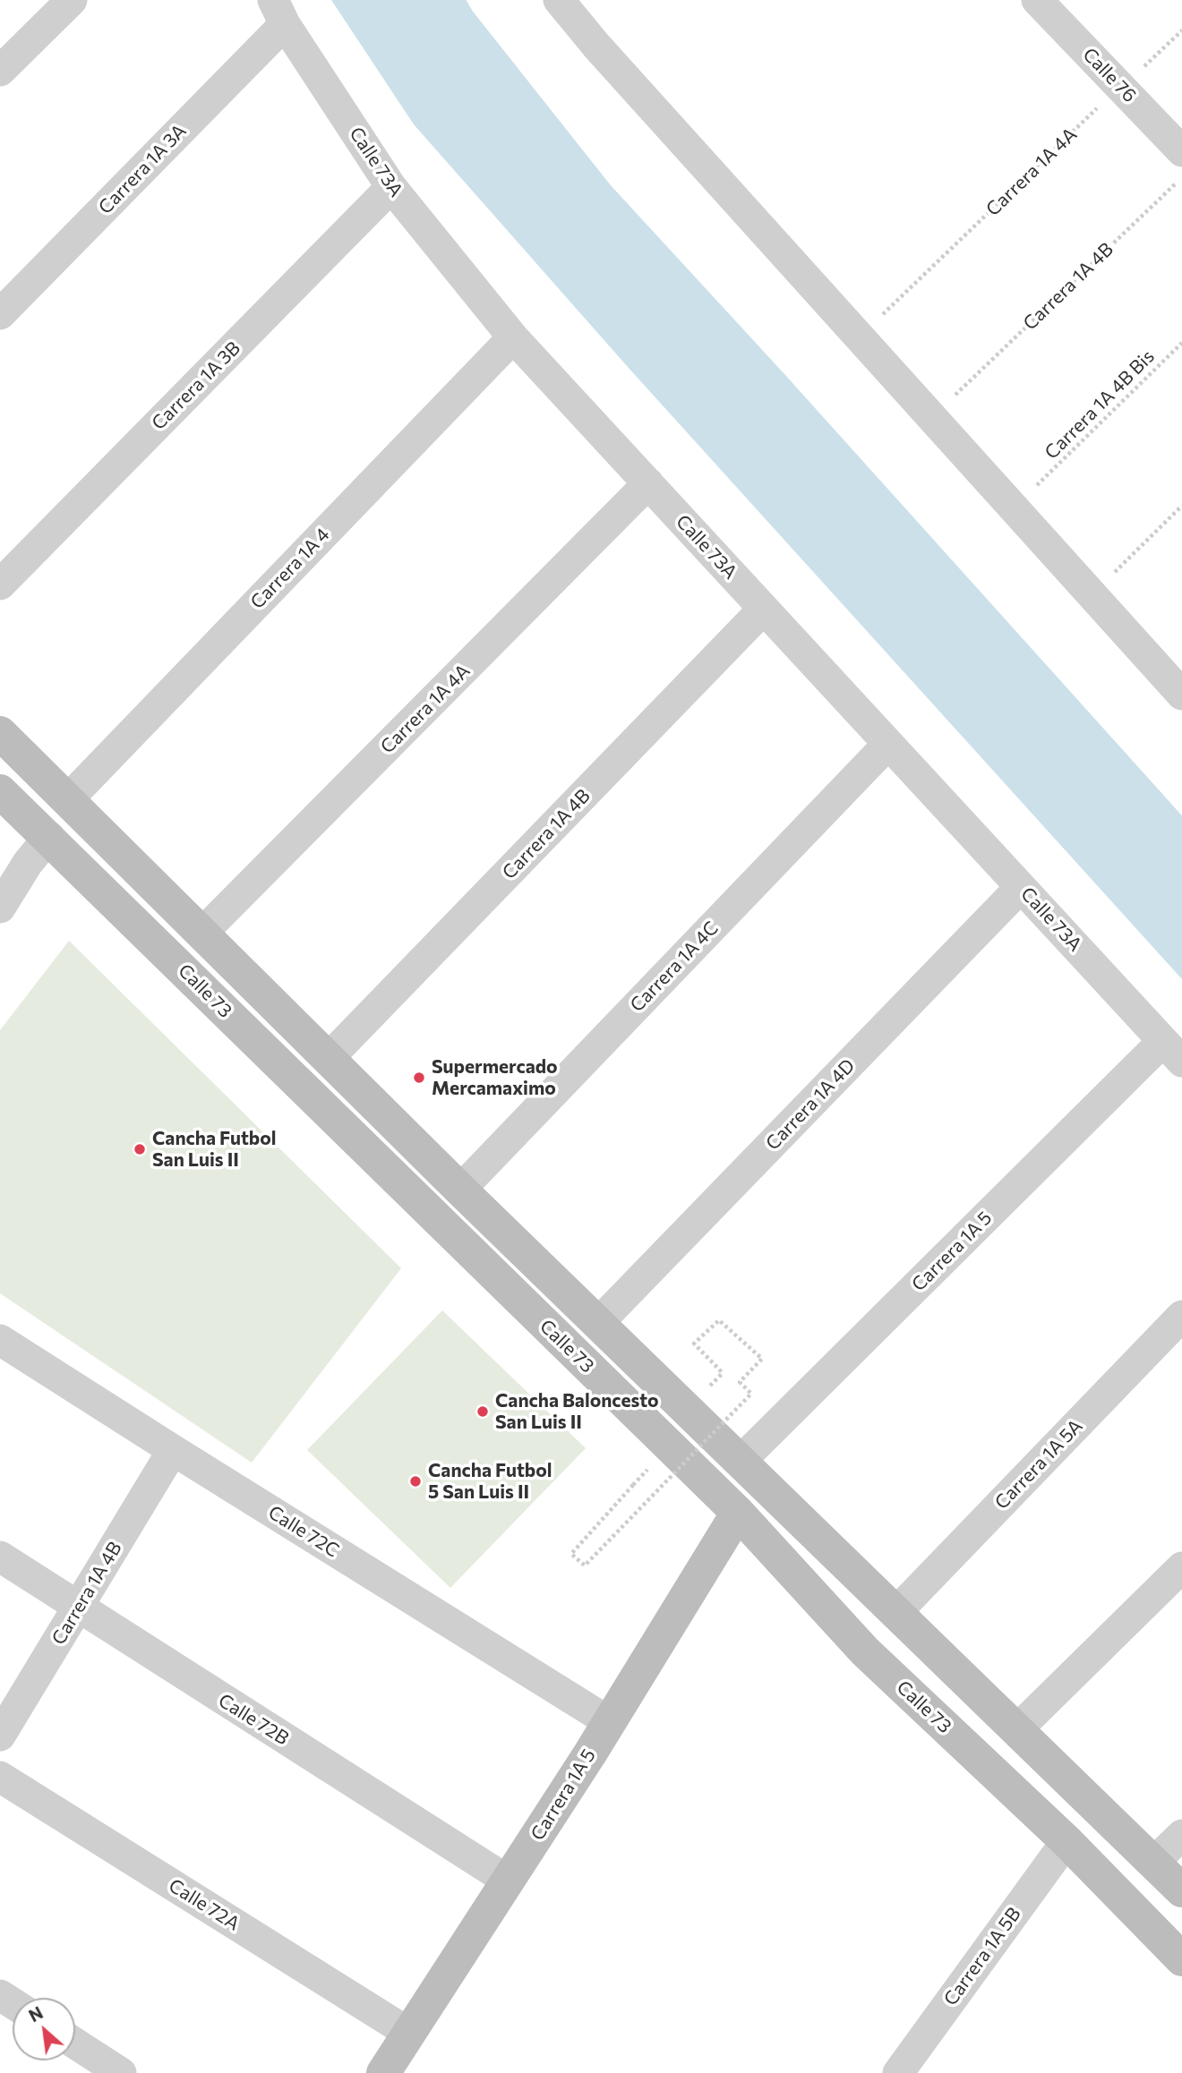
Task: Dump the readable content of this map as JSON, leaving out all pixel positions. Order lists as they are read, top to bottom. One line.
{"streets":{"main road":["Calle 73","Carrera 1A 5"],"street":["Calle 76","Calle 73A","Carrera 1A 3A","Carrera 1A 4A","Carrera 1A 4B","Carrera 1A 3B","Carrera 1A 4","Carrera 1A 4C","Carrera 1A 4D","Carrera 1A 5A","Calle 72C","Calle 72B","Calle 72A","Carrera 1A 5B"],"path":["Carrera 1A 4B Bis"]},"crossings":[["Calle 76","Carrera 1A 4A"],["Calle 73A","Carrera 1A 3A"],["Calle 73A","Carrera 1A 4A"],["Calle 73A","Carrera 1A 4B"],["Calle 73A","Carrera 1A 3B"],["Calle 73A","Carrera 1A 4"],["Calle 73A","Carrera 1A 4C"],["Calle 73A","Carrera 1A 4D"],["Calle 73A","Carrera 1A 5"],["Carrera 1A 4A","Calle 73"],["Carrera 1A 4B","Calle 73"],["Carrera 1A 4B","Calle 72C"],["Carrera 1A 4B","Calle 72B"],["Carrera 1A 4","Calle 73"],["Carrera 1A 4C","Calle 73"],["Calle 73","Carrera 1A 4D"],["Calle 73","Carrera 1A 5"],["Calle 73","Carrera 1A 5A"],["Calle 73","Carrera 1A 5B"],["Carrera 1A 5","Calle 72C"],["Carrera 1A 5","Calle 72B"],["Carrera 1A 5","Calle 72A"]],"places":["Supermercado Mercamaximo","Cancha Futbol San Luis II","Cancha Baloncesto San Luis II","Cancha Futbol 5 San Luis II"],"north":"top left"}
